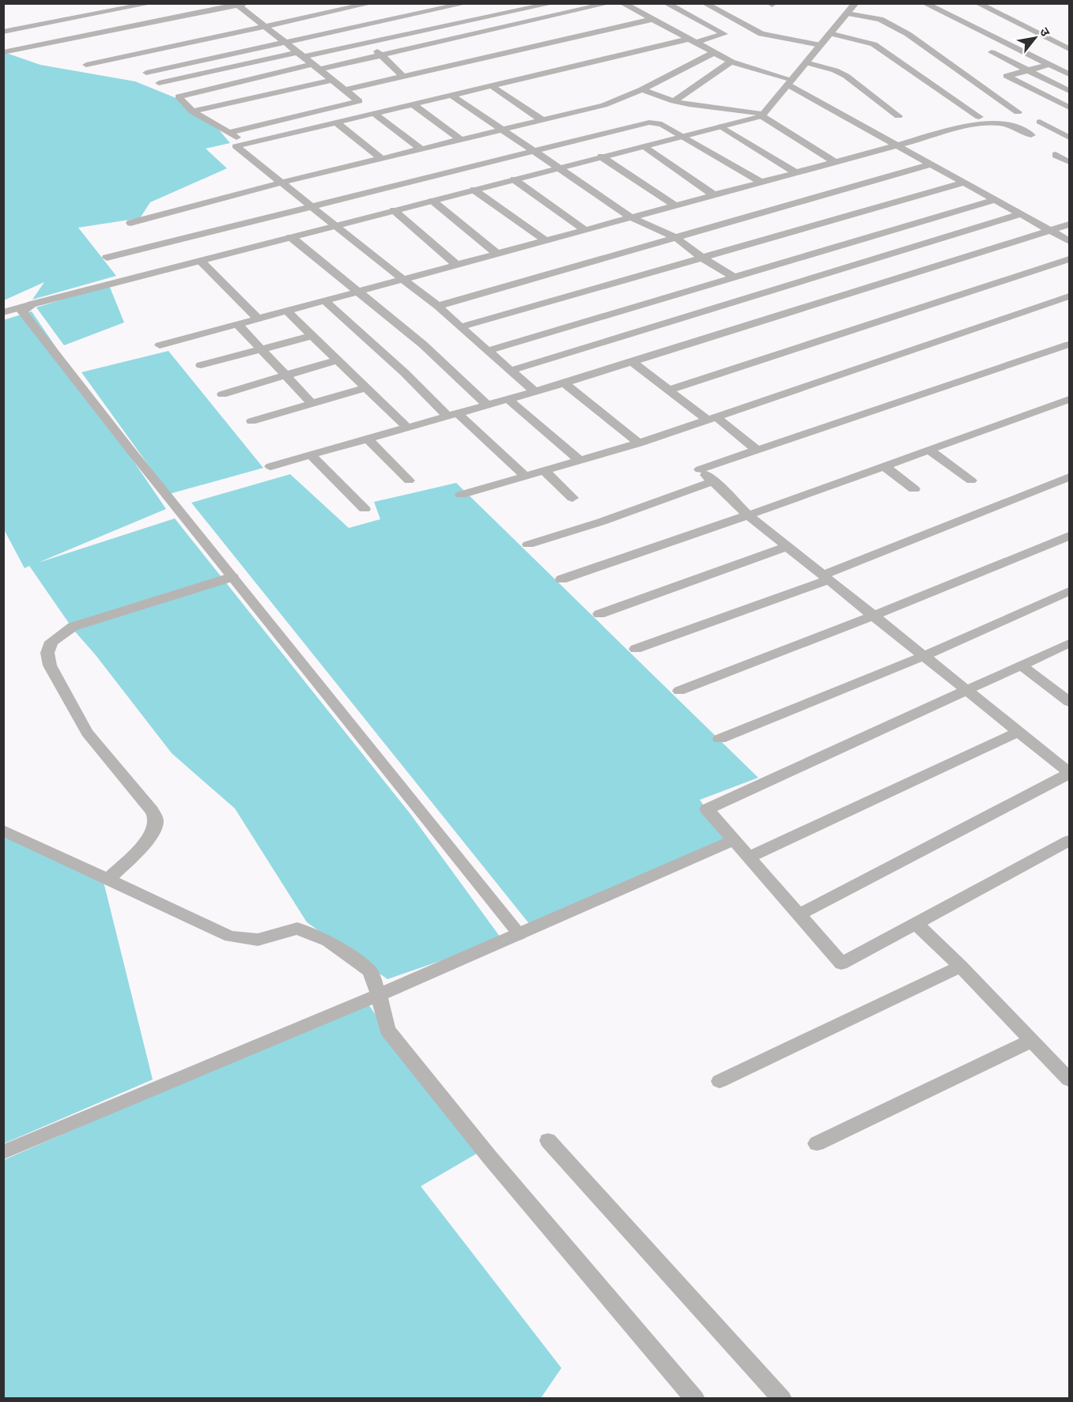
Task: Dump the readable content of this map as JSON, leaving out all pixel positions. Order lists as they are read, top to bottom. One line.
{"north":"top right"}
